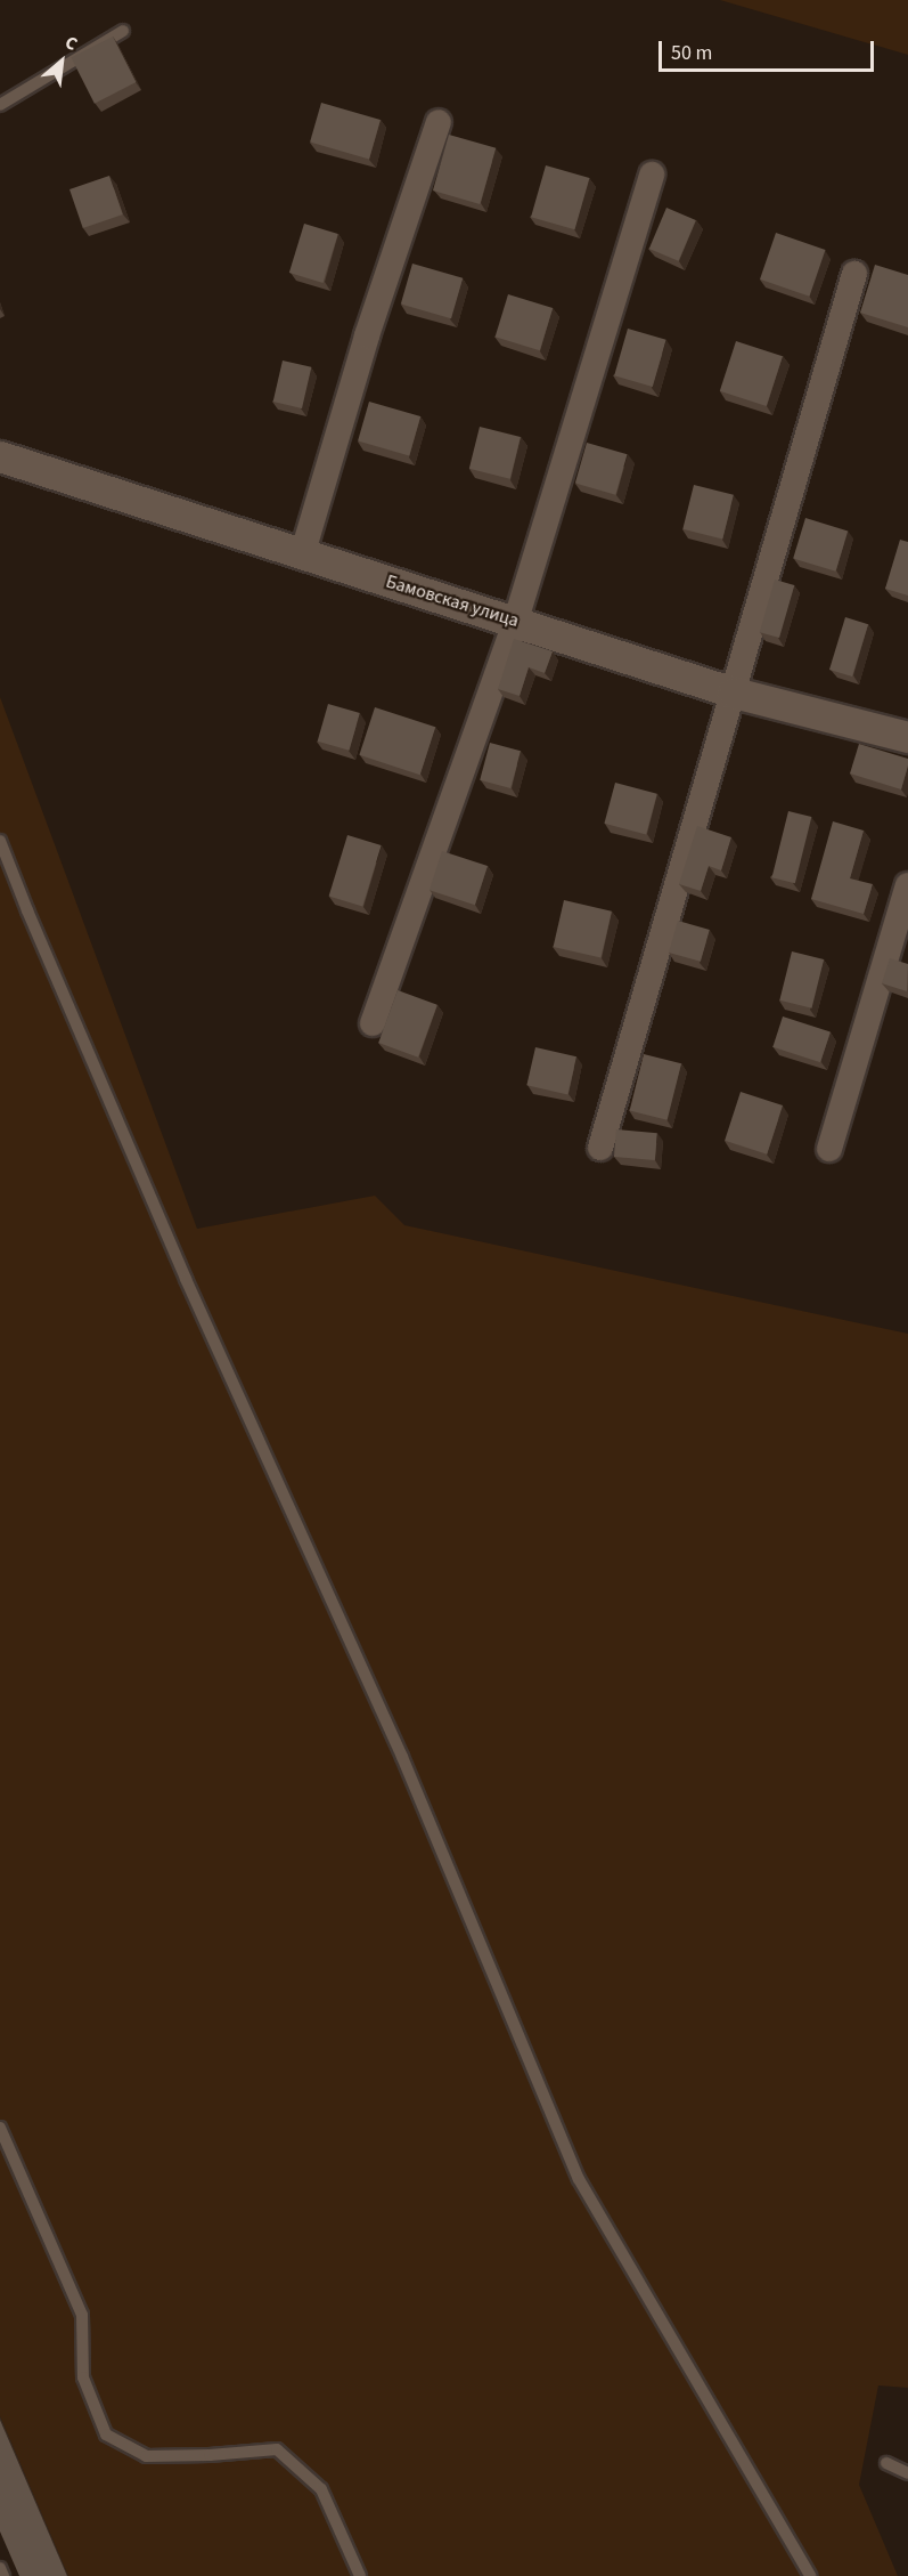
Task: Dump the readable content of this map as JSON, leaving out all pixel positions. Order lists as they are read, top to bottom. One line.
{"streets":{"street":["Бамовская улица"]},"scale_bar":"50 m","north":"top right"}
